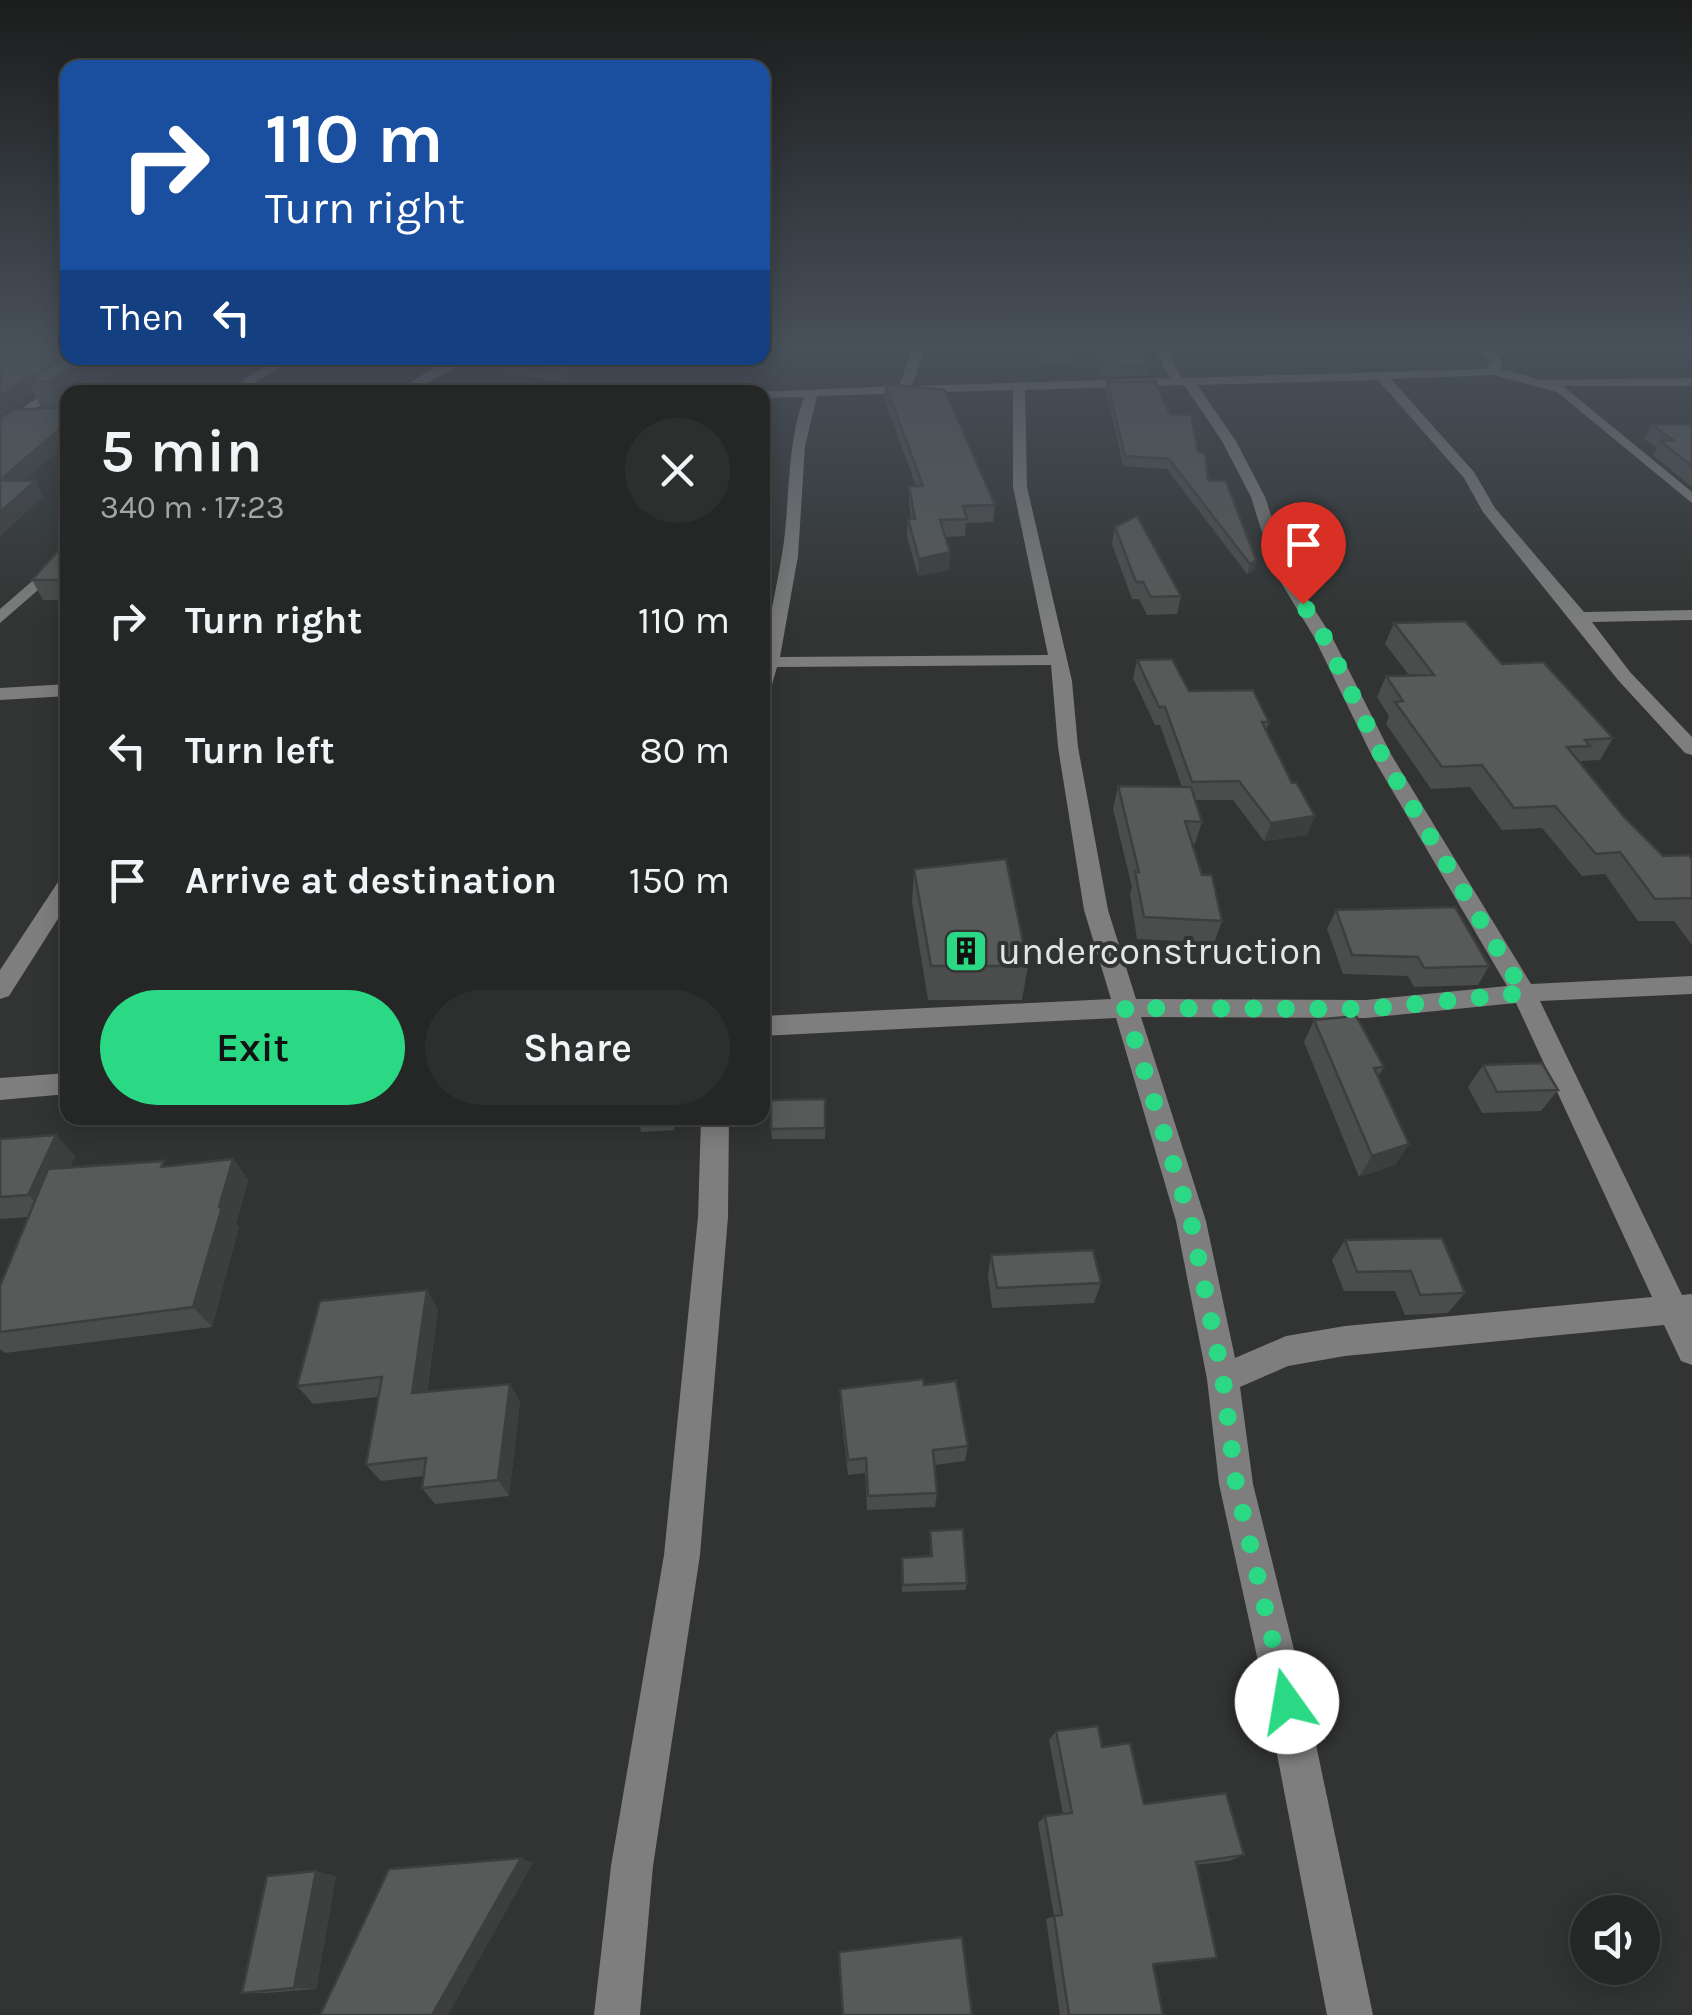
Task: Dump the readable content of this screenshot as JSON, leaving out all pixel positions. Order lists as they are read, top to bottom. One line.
{"places":{"building":["underconstruction"]},"page":{"turn":["110 m","Turn right"],"then":"Then","heading":["5 min","340 m · 17:23"],"list":[{"name":"Turn right","value":"110 m"},{"name":"Turn left","value":"80 m"},{"name":"Arrive at destination","value":"150 m"}],"buttons":["Exit","Share"]}}
